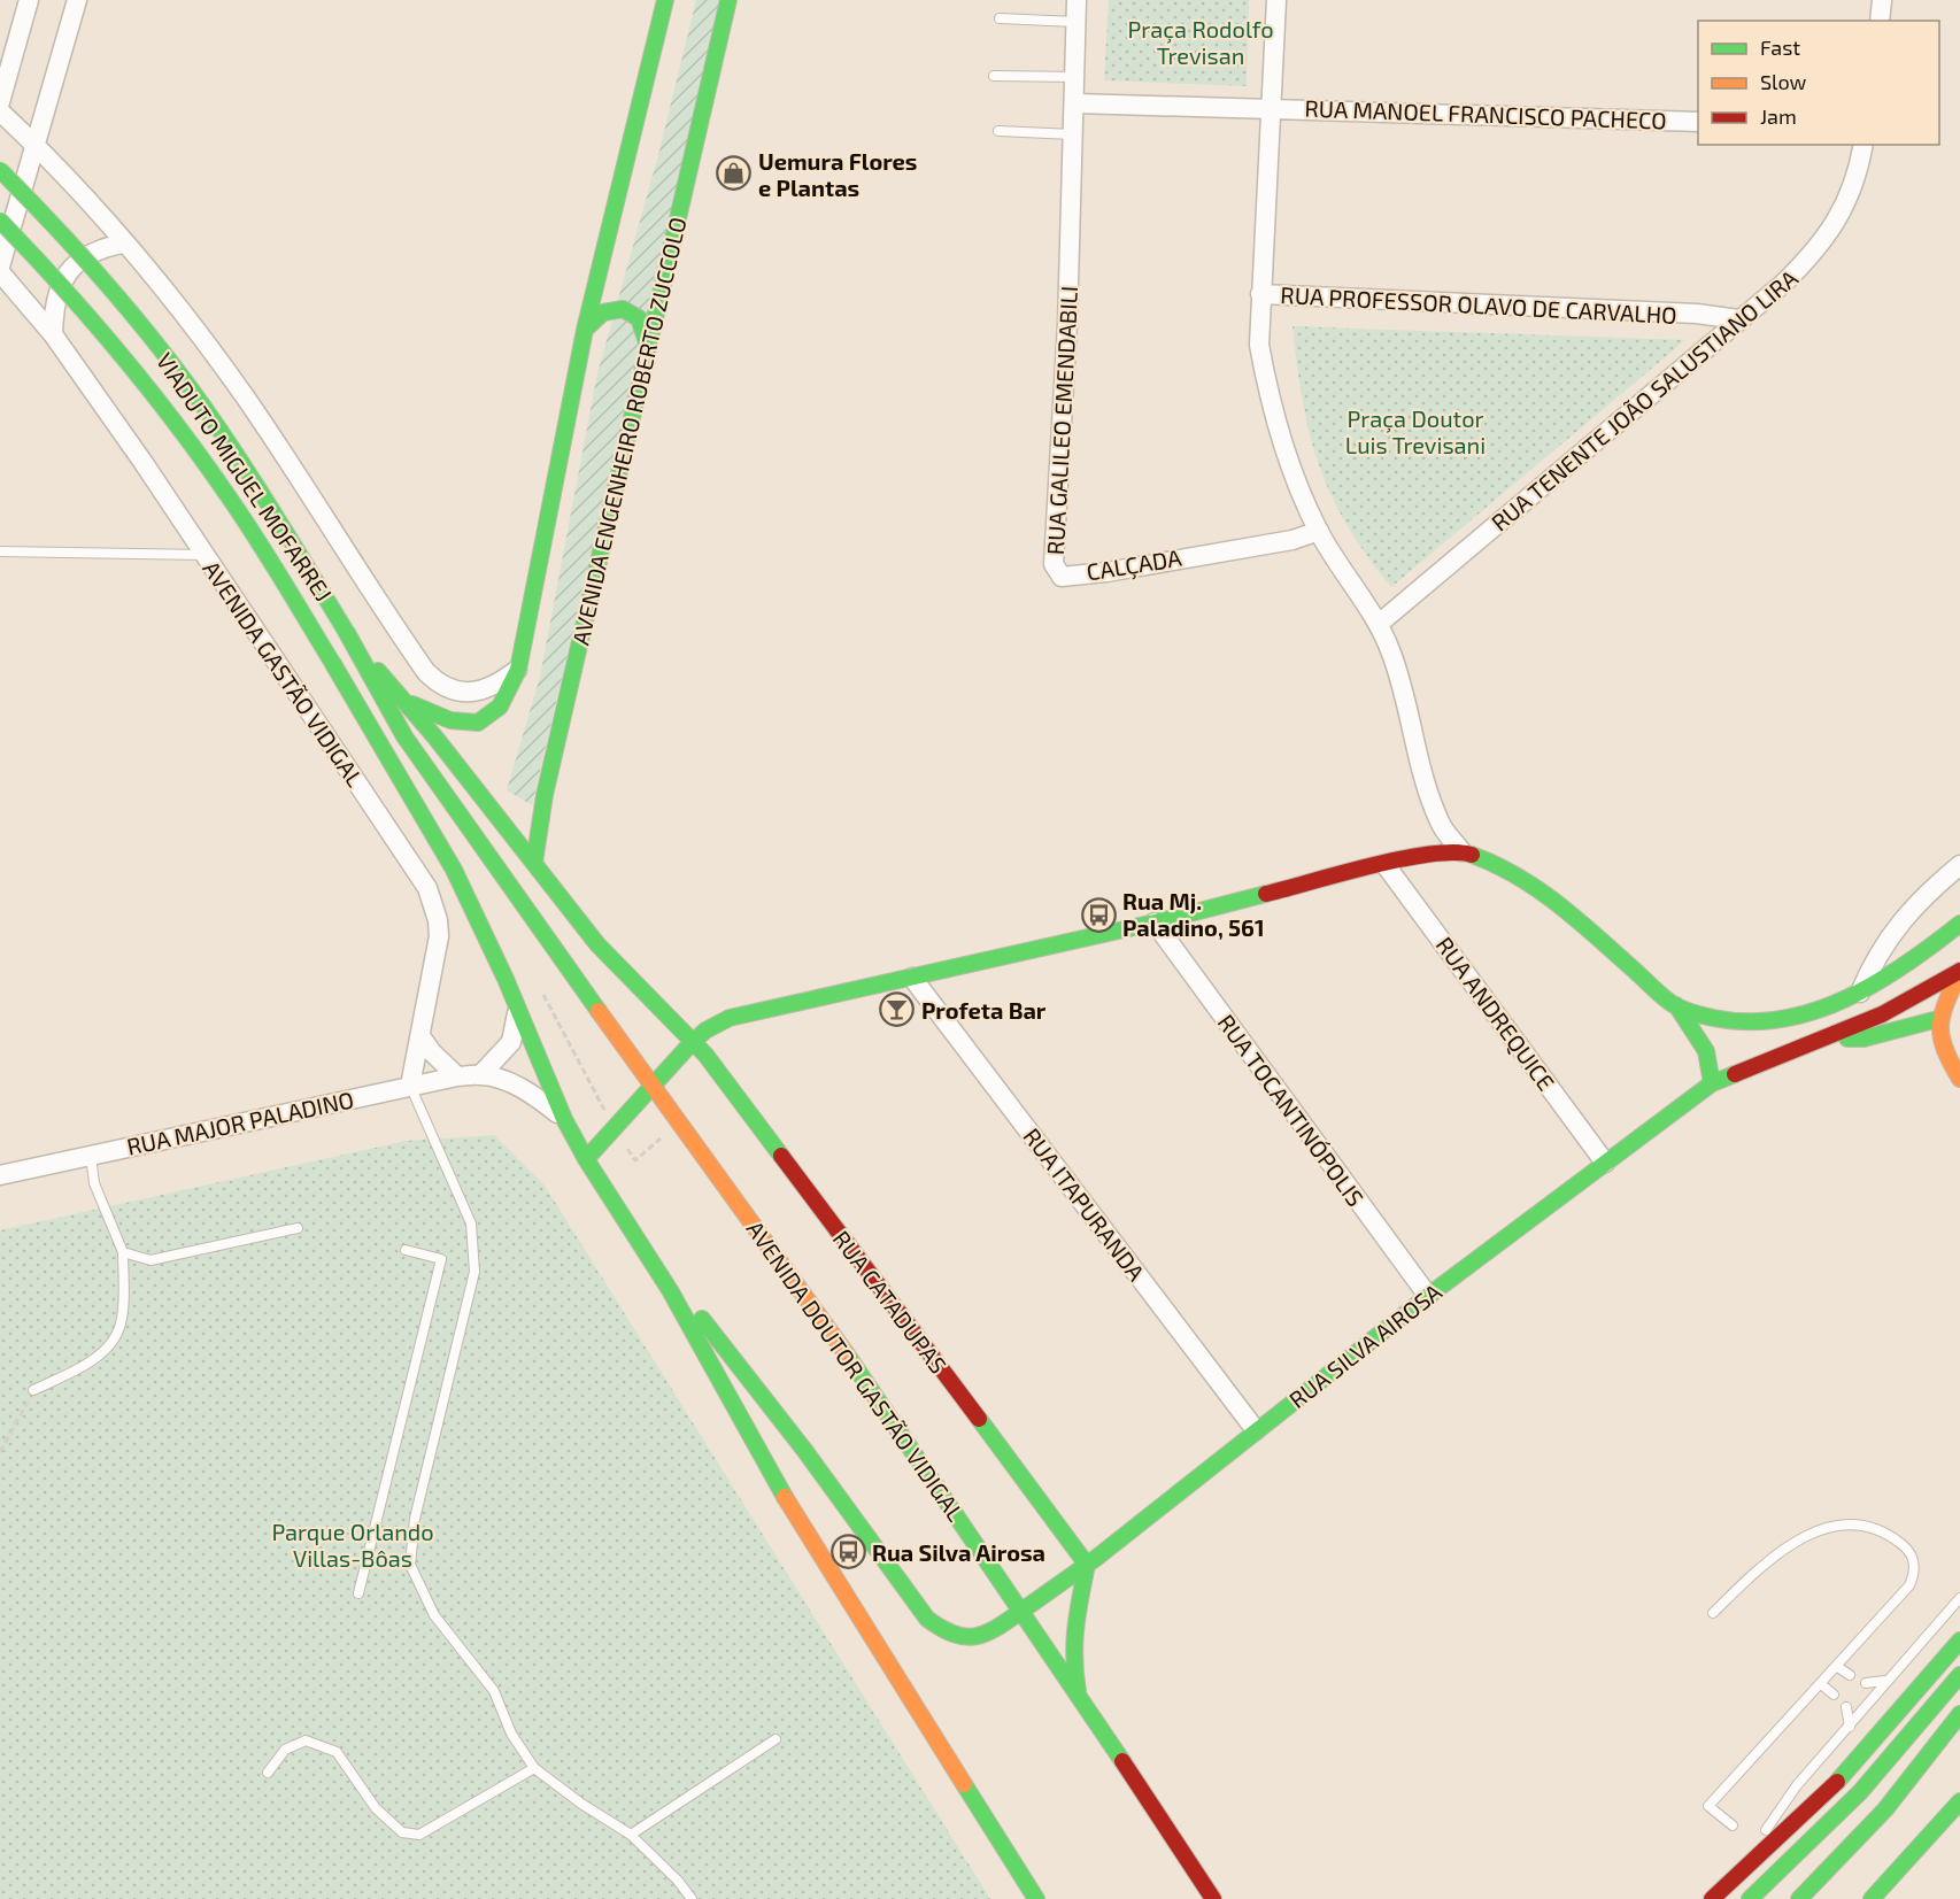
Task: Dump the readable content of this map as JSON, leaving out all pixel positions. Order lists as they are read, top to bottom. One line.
{"streets":{"main road":["AVENIDA ENGENHEIRO ROBERTO ZUCCOLO","VIADUTO MIGUEL MOFARREJ","AVENIDA GASTÃO VIDIGAL","RUA CATADUPAS","RUA SILVA AIROSA","AVENIDA DOUTOR GASTÃO VIDIGAL"],"street":["RUA MANOEL FRANCISCO PACHECO","RUA PROFESSOR OLAVO DE CARVALHO","RUA TENENTE JOÃO SALUSTIANO LIRA","RUA GALILEO EMENDABILI","RUA ANDREQUICE","RUA TOCANTINÓPOLIS","RUA MAJOR PALADINO","RUA ITAPURANDA"]},"crossings":[["RUA MANOEL FRANCISCO PACHECO","RUA GALILEO EMENDABILI"],["RUA PROFESSOR OLAVO DE CARVALHO","RUA TENENTE JOÃO SALUSTIANO LIRA"],["VIADUTO MIGUEL MOFARREJ","AVENIDA GASTÃO VIDIGAL"],["AVENIDA GASTÃO VIDIGAL","RUA MAJOR PALADINO"],["AVENIDA GASTÃO VIDIGAL","RUA SILVA AIROSA"],["RUA ANDREQUICE","RUA SILVA AIROSA"],["RUA TOCANTINÓPOLIS","RUA SILVA AIROSA"],["RUA ITAPURANDA","RUA SILVA AIROSA"],["RUA CATADUPAS","RUA SILVA AIROSA"],["RUA SILVA AIROSA","AVENIDA DOUTOR GASTÃO VIDIGAL"]],"parks":["Praça Rodolfo Trevisan","Praça Doutor Luis Trevisani","Parque Orlando Villas-Bôas"],"places":{"shop":["Uemura Flores e Plantas"],"bus stop":["Rua Mj. Paladino, 561","Rua Silva Airosa"],"bar":["Profeta Bar"]},"legend":["Fast","Slow","Jam"]}
